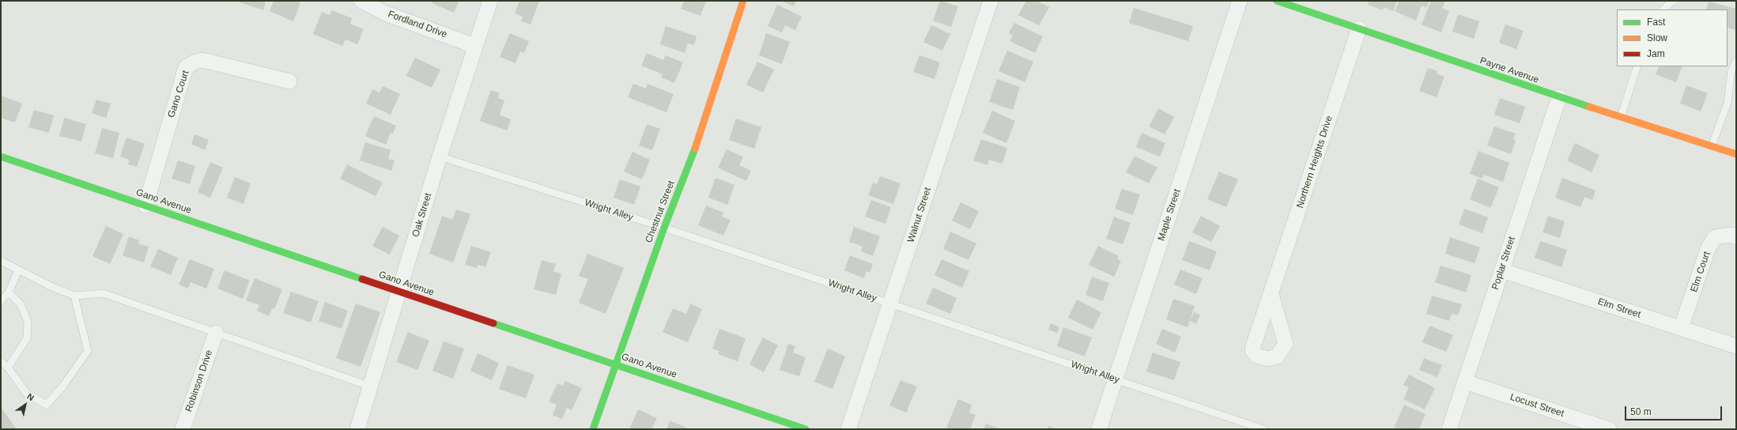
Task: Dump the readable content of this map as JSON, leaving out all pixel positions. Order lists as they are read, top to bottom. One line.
{"streets":{"street":["Fordland Drive","Payne Avenue","Gano Court","Northern Heights Drive","Gano Avenue","Chestnut Street","Oak Street","Walnut Street","Maple Street","Poplar Street","Elm Court","Elm Street","Robinson Drive","Locust Street"],"lane":["Wright Alley"]},"crossings":[["Fordland Drive","Oak Street"],["Payne Avenue","Northern Heights Drive"],["Payne Avenue","Poplar Street"],["Gano Court","Gano Avenue"],["Gano Avenue","Chestnut Street"],["Gano Avenue","Oak Street"],["Wright Alley","Chestnut Street"],["Wright Alley","Oak Street"],["Wright Alley","Walnut Street"],["Wright Alley","Maple Street"],["Poplar Street","Elm Street"],["Poplar Street","Locust Street"],["Elm Court","Elm Street"]],"legend":["Fast","Slow","Jam"],"scale_bar":"50 m","north":"top right"}
